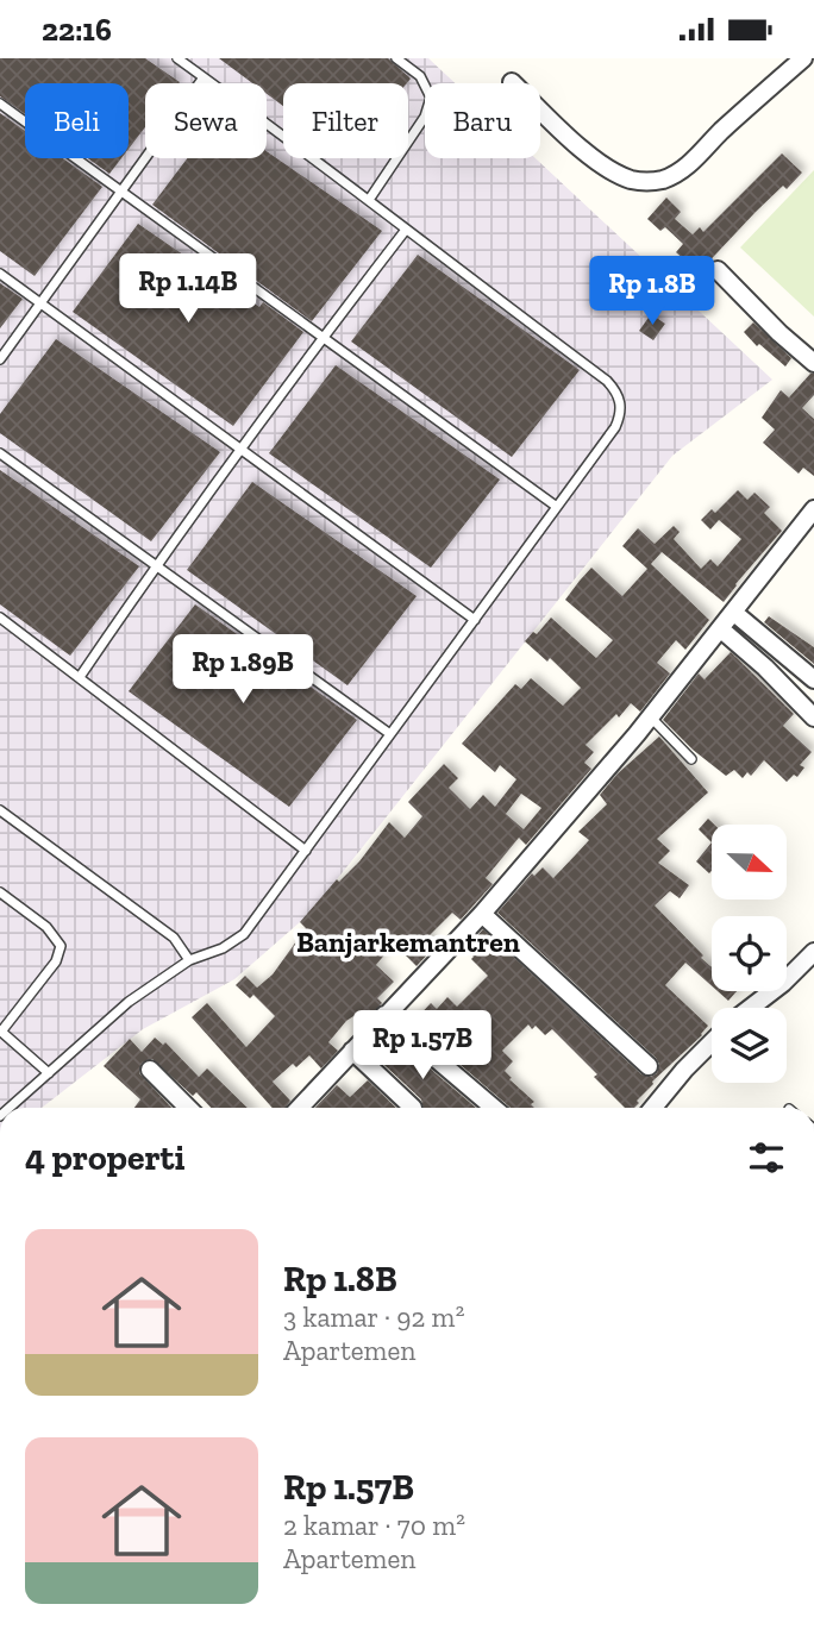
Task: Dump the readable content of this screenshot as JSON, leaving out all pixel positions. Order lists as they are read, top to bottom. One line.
{"districts":["Banjarkemantren"],"north":"right","page":{"status":"22:16","chip":["Beli","Sewa","Filter","Baru"],"price":["Rp 1.14B","Rp 1.8B","Rp 1.89B","Rp 1.57B"],"heading":"4 properti","list":[{"name":"Rp 1.8B","note":"3 kamar · 92 m² · Apartemen"},{"name":"Rp 1.57B","note":"2 kamar · 70 m² · Apartemen"}]}}
